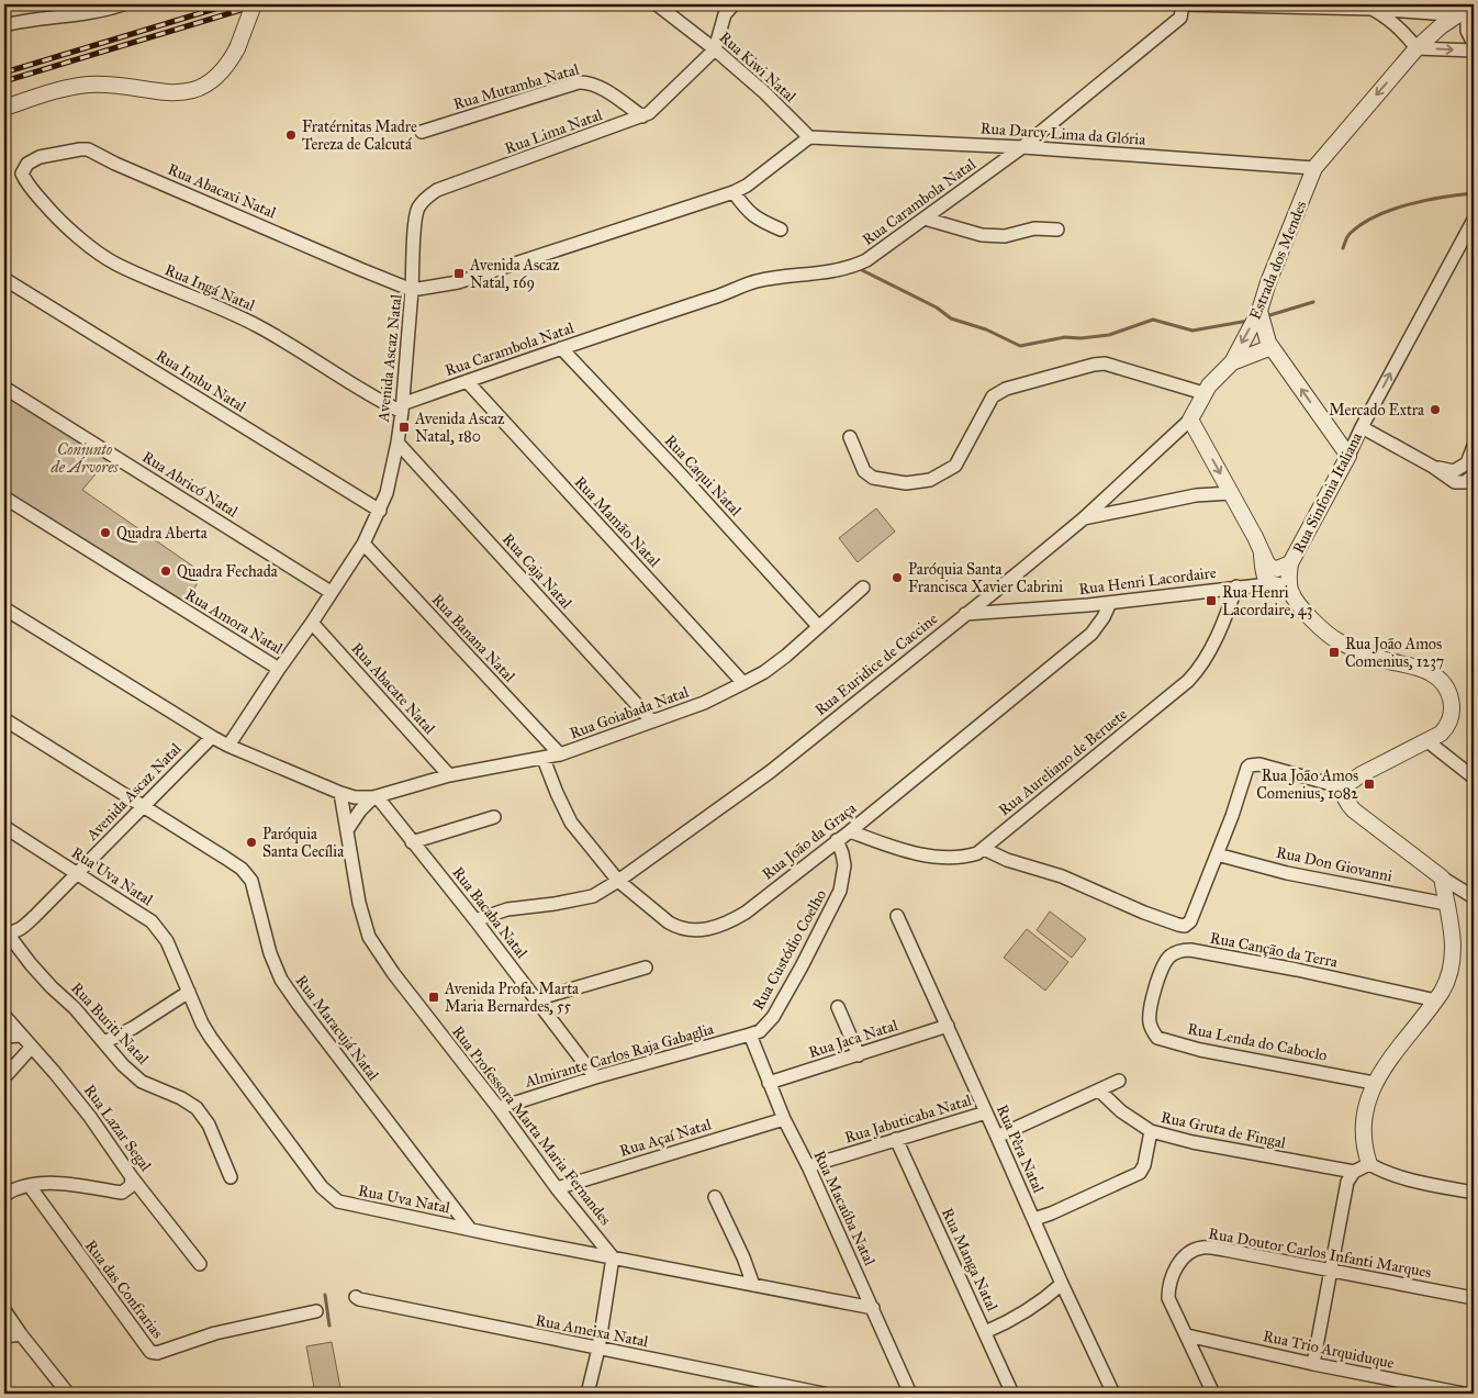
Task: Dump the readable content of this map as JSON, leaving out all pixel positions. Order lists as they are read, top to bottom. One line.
{"streets":{"street":["Rua Kiwi Natal","Rua Mutamba Natal","Rua Lima Natal","Rua Darcy Lima da Glória","Rua Abacaxi Natal","Rua Carambola Natal","Estrada dos Mendes","Rua Ingá Natal","Avenida Ascaz Natal","Rua Imbu Natal","Rua Caqui Natal","Rua Abricó Natal","Rua Sinfonia Italiana","Rua Mamão Natal","Rua Caja Natal","Rua Henri Lacordaire","Rua Amora Natal","Rua Banana Natal","Rua Euridice de Caccine","Rua Abacate Natal","Rua Goiabada Natal","Rua Aureliano de Beruete","Rua João da Graça","Rua Don Giovanni","Rua Uva Natal","Rua Bacaba Natal","Rua Custódio Coelho","Rua Canção da Terra","Rua Buriti Natal","Rua Maracujá Natal","Rua Jaca Natal","Rua Lenda do Caboclo","Almirante Carlos Raja Gabaglia","Rua Jabuticaba Natal","Rua Professora Marta Maria Fernandes","Rua Lazar Segal","Rua Gruta de Fingal","Rua Açaí Natal","Rua Pêra Natal","Rua Macaúba Natal","Rua Doutor Carlos Infanti Marques","Rua Manga Natal","Rua das Confrarias","Rua Ameixa Natal","Rua Trio Arquiduque"]},"crossings":[["Rua Kiwi Natal","Rua Lima Natal"],["Rua Kiwi Natal","Rua Darcy Lima da Glória"],["Rua Kiwi Natal","Avenida Ascaz Natal"],["Rua Mutamba Natal","Rua Lima Natal"],["Rua Lima Natal","Rua Abacaxi Natal"],["Rua Lima Natal","Avenida Ascaz Natal"],["Rua Darcy Lima da Glória","Rua Carambola Natal"],["Rua Darcy Lima da Glória","Estrada dos Mendes"],["Rua Darcy Lima da Glória","Avenida Ascaz Natal"],["Rua Abacaxi Natal","Rua Ingá Natal"],["Rua Abacaxi Natal","Avenida Ascaz Natal"],["Rua Carambola Natal","Rua Ingá Natal"],["Rua Carambola Natal","Avenida Ascaz Natal"],["Rua Carambola Natal","Rua Caqui Natal"],["Rua Carambola Natal","Rua Mamão Natal"],["Estrada dos Mendes","Rua Euridice de Caccine"],["Rua Ingá Natal","Avenida Ascaz Natal"],["Avenida Ascaz Natal","Rua Imbu Natal"],["Avenida Ascaz Natal","Rua Abricó Natal"],["Avenida Ascaz Natal","Rua Caja Natal"],["Avenida Ascaz Natal","Rua Amora Natal"],["Avenida Ascaz Natal","Rua Banana Natal"],["Avenida Ascaz Natal","Rua Abacate Natal"],["Avenida Ascaz Natal","Rua Uva Natal"],["Avenida Ascaz Natal","Rua Buriti Natal"],["Avenida Ascaz Natal","Rua Maracujá Natal"],["Rua Caqui Natal","Rua Goiabada Natal"],["Rua Mamão Natal","Rua Goiabada Natal"],["Rua Caja Natal","Rua Goiabada Natal"],["Rua Henri Lacordaire","Rua Euridice de Caccine"],["Rua Henri Lacordaire","Rua Aureliano de Beruete"],["Rua Henri Lacordaire","Rua João da Graça"],["Rua Banana Natal","Rua Goiabada Natal"],["Rua Euridice de Caccine","Rua João da Graça"],["Rua Euridice de Caccine","Rua Bacaba Natal"],["Rua Abacate Natal","Rua Goiabada Natal"],["Rua Goiabada Natal","Rua João da Graça"],["Rua Goiabada Natal","Rua Bacaba Natal"],["Rua Goiabada Natal","Rua Professora Marta Maria Fernandes"],["Rua Aureliano de Beruete","Rua João da Graça"],["Rua João da Graça","Rua Custódio Coelho"],["Rua Uva Natal","Rua Maracujá Natal"],["Rua Uva Natal","Rua Professora Marta Maria Fernandes"],["Rua Uva Natal","Rua Macaúba Natal"],["Rua Bacaba Natal","Almirante Carlos Raja Gabaglia"],["Rua Custódio Coelho","Almirante Carlos Raja Gabaglia"],["Rua Custódio Coelho","Rua Macaúba Natal"],["Rua Canção da Terra","Rua Lenda do Caboclo"],["Rua Jaca Natal","Rua Pêra Natal"],["Rua Jaca Natal","Rua Macaúba Natal"],["Almirante Carlos Raja Gabaglia","Rua Professora Marta Maria Fernandes"],["Almirante Carlos Raja Gabaglia","Rua Macaúba Natal"],["Rua Jabuticaba Natal","Rua Pêra Natal"],["Rua Jabuticaba Natal","Rua Macaúba Natal"],["Rua Jabuticaba Natal","Rua Manga Natal"],["Rua Professora Marta Maria Fernandes","Rua Açaí Natal"],["Rua Açaí Natal","Rua Macaúba Natal"],["Rua Doutor Carlos Infanti Marques","Rua Trio Arquiduque"]],"one_way":["Rua Sinfonia Italiana"],"parks":["Conjunto de Árvores"],"places":{"other":["Fratérnitas Madre Tereza de Calcutá","Mercado Extra","Quadra Aberta","Quadra Fechada","Paróquia Santa Francisca Xavier Cabrini","Paróquia Santa Cecília"],"transit":["Avenida Ascaz Natal, 169","Avenida Ascaz Natal, 180","Rua Henri Lacordaire, 43","Rua João Amos Comenius, 1237","Rua João Amos Comenius, 1082","Avenida Profa. Marta Maria Bernardes, 55"]}}
